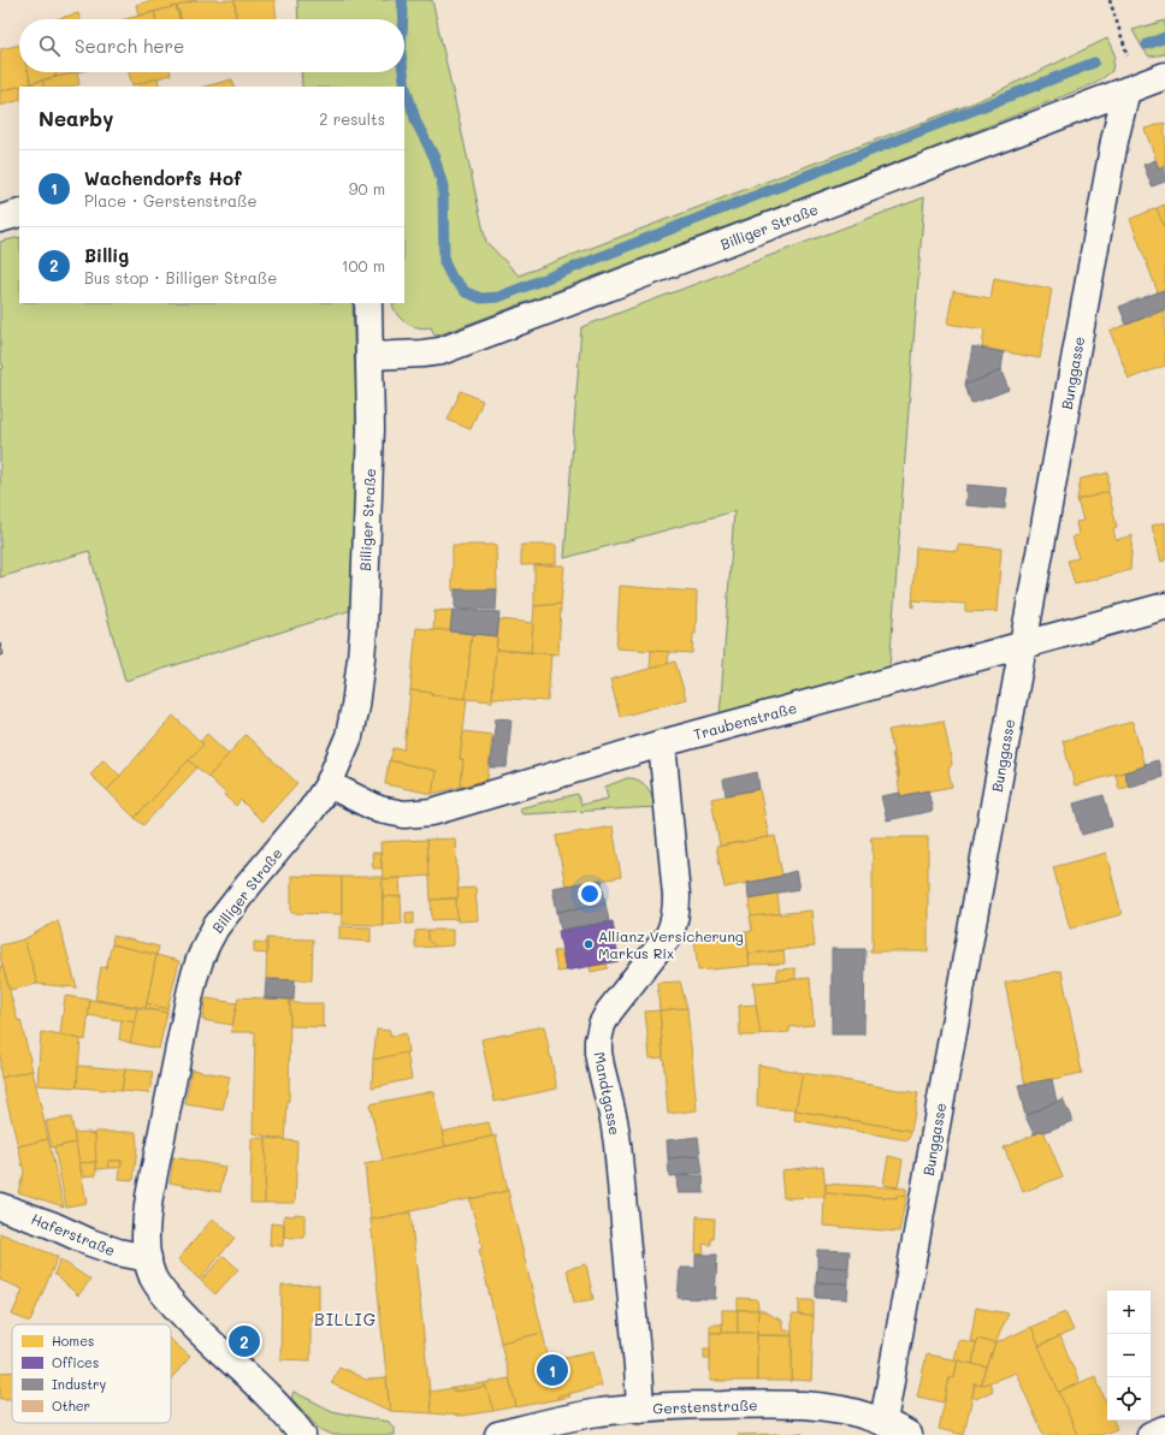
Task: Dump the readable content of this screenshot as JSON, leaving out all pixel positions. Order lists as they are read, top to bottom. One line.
{"streets":{"street":["Billiger Straße","Bunggasse","Traubenstraße","Mandtgasse","Haferstraße","Gerstenstraße"]},"crossings":[["Billiger Straße","Bunggasse"],["Billiger Straße","Traubenstraße"],["Billiger Straße","Haferstraße"],["Bunggasse","Traubenstraße"],["Bunggasse","Gerstenstraße"],["Traubenstraße","Mandtgasse"],["Mandtgasse","Gerstenstraße"]],"districts":["BILLIG"],"places":["Allianz Versicherung Markus Rix"],"legend":["Homes","Offices","Industry","Other"],"page":{"search":"Search here","heading":["Nearby","2 results"],"list":[{"mark":"1","name":"Wachendorfs Hof","note":"Place · Gerstenstraße","value":"90 m"},{"mark":"2","name":"Billig","note":"Bus stop · Billiger Straße","value":"100 m"}],"map_buttons":["+","−"],"pins":["2","1"]}}
